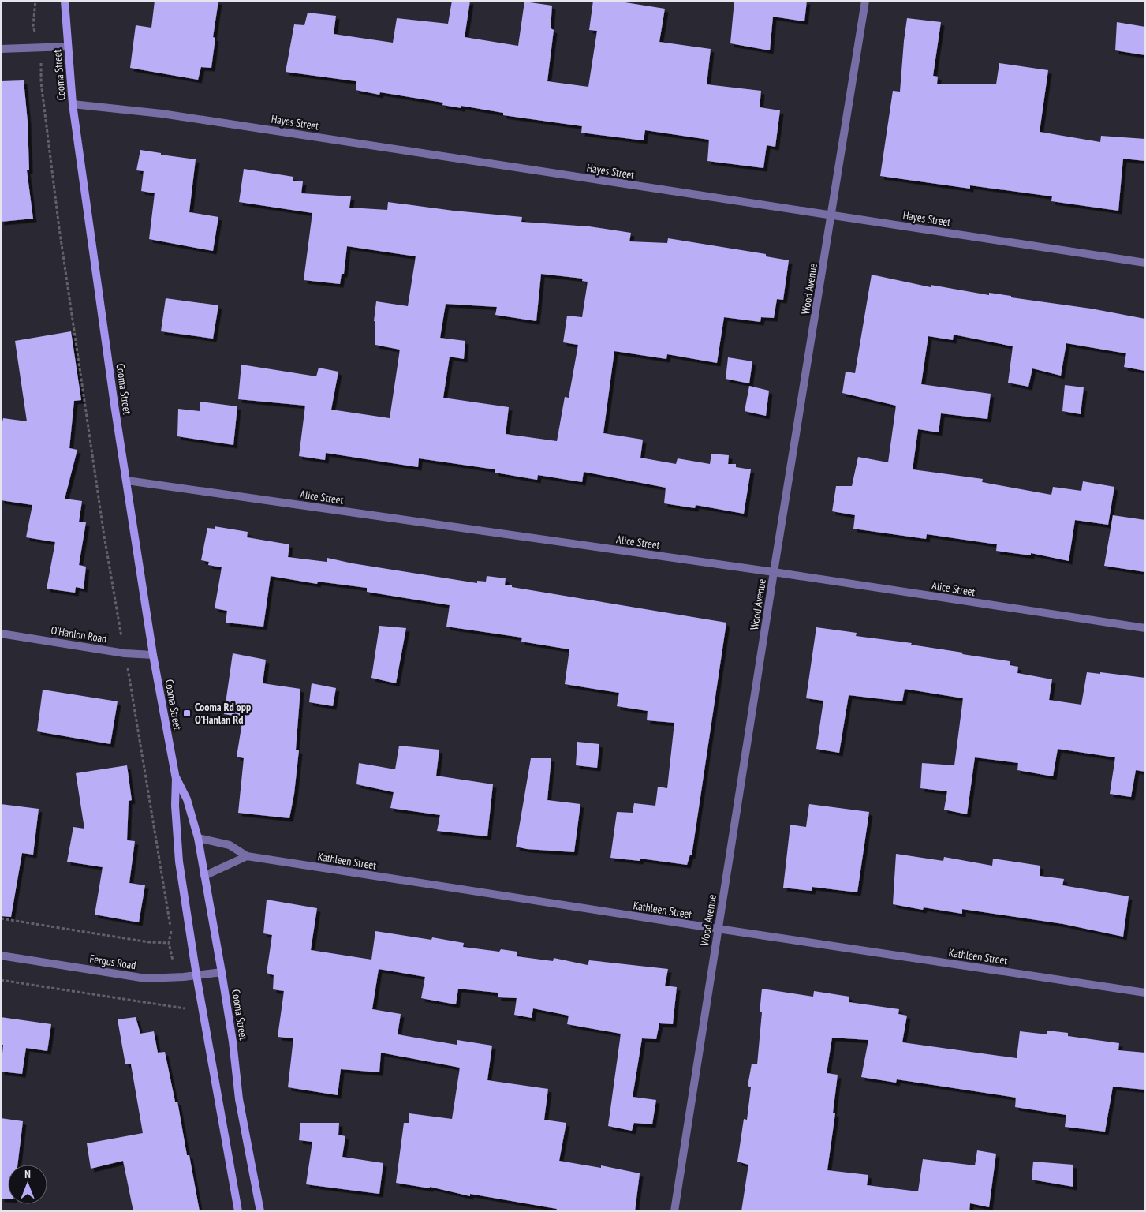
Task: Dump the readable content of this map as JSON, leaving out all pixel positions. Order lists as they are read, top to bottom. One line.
{"streets":{"main road":["Cooma Street"],"street":["Hayes Street","Wood Avenue","Alice Street","O'Hanlon Road","Kathleen Street","Fergus Road"]},"crossings":[["Cooma Street","Hayes Street"],["Cooma Street","Alice Street"],["Cooma Street","O'Hanlon Road"],["Cooma Street","Kathleen Street"],["Cooma Street","Fergus Road"],["Hayes Street","Wood Avenue"],["Wood Avenue","Alice Street"],["Wood Avenue","Kathleen Street"]],"places":{"transit":["Cooma Rd opp O'Hanlan Rd"]},"north":"top"}
